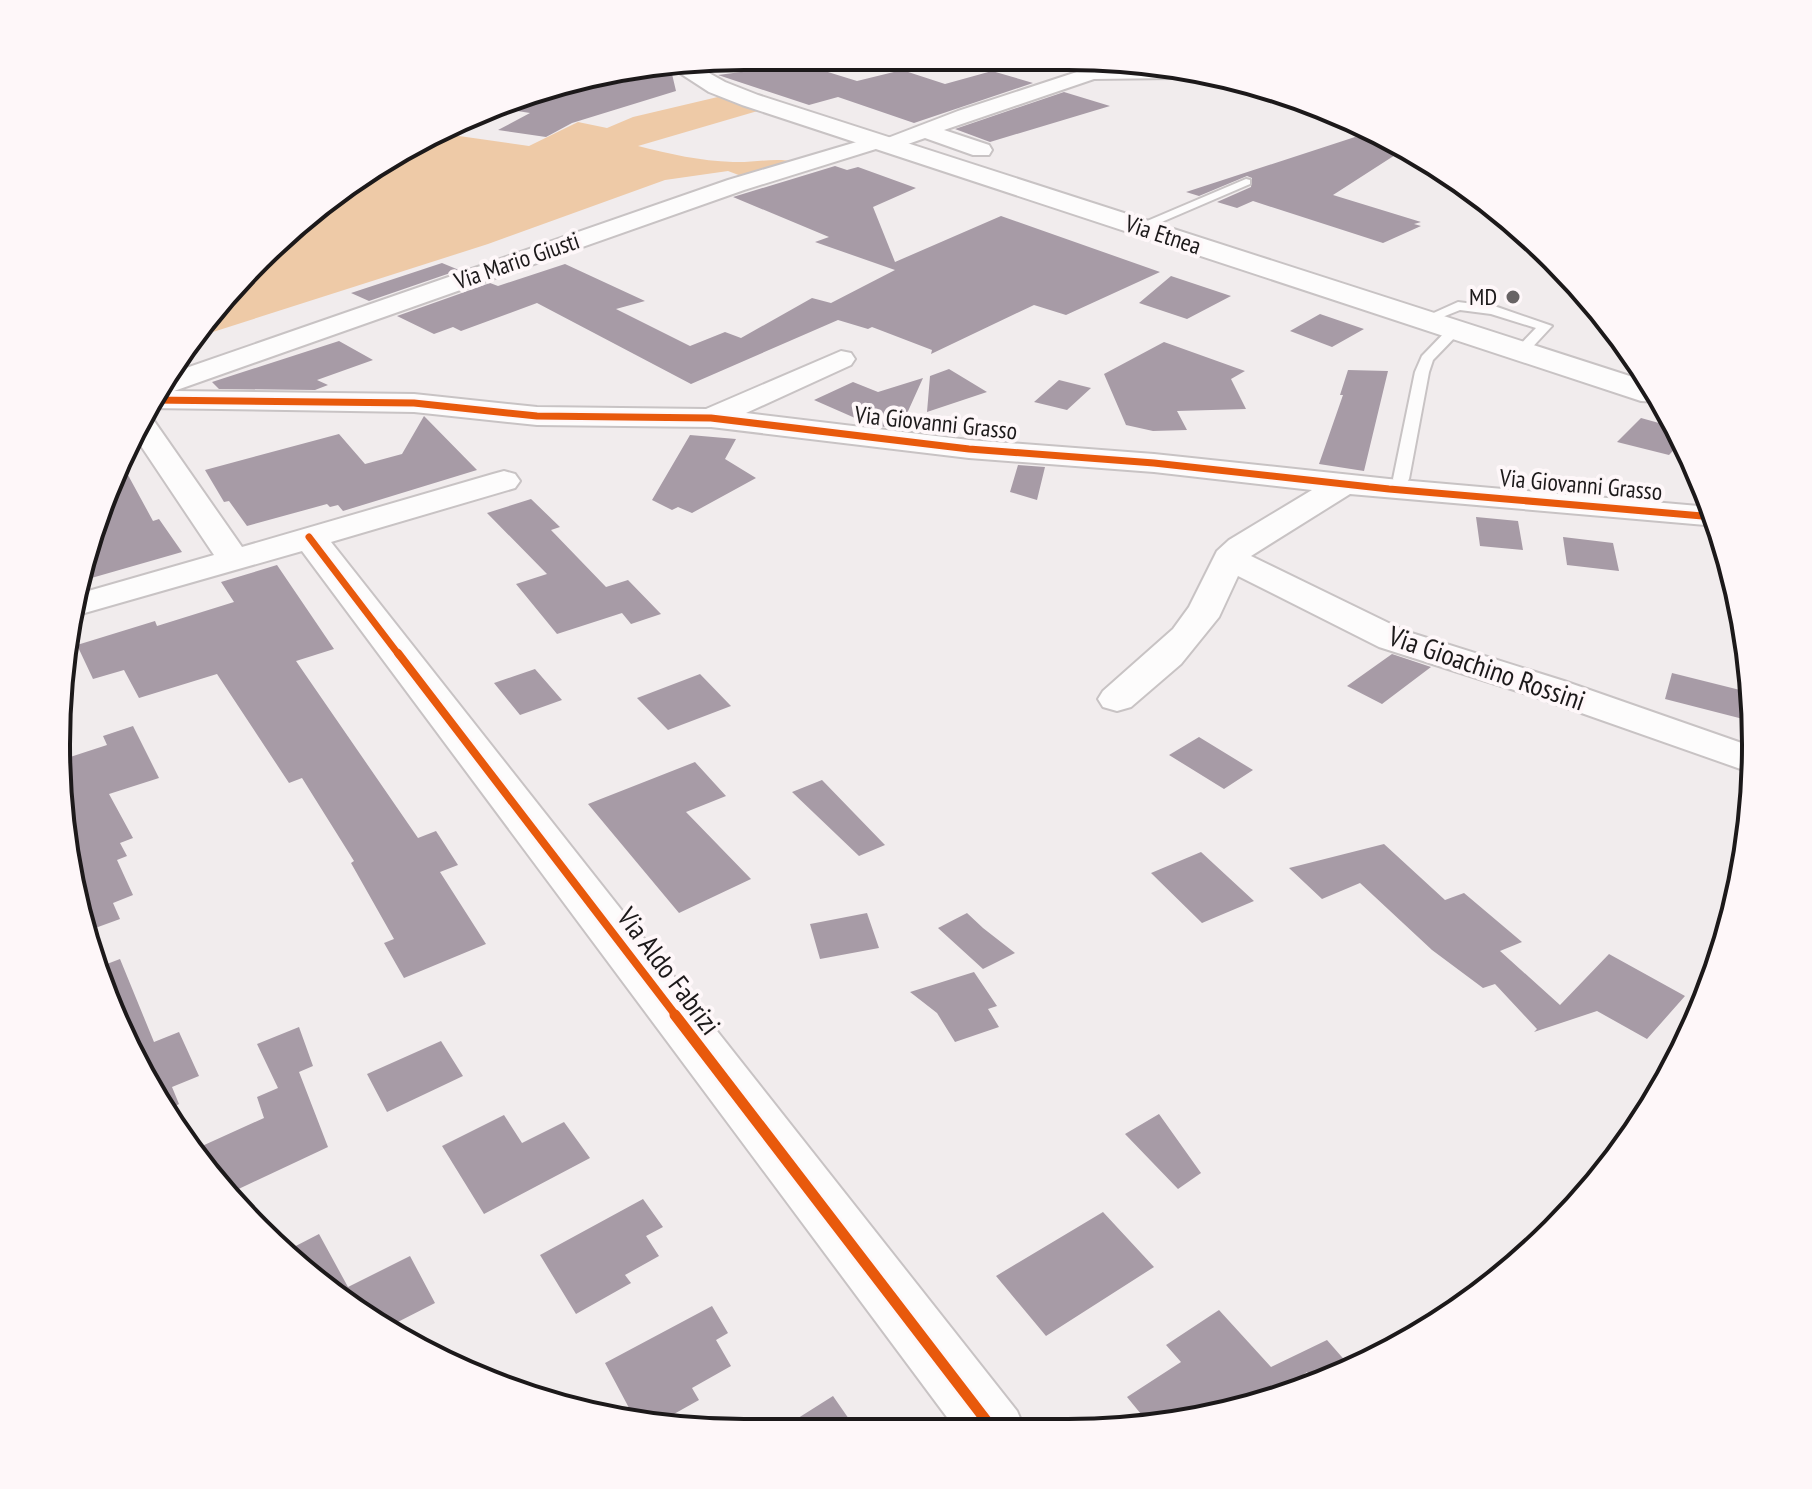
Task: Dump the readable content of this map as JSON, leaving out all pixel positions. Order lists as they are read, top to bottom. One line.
{"streets":{"main road":["Via Etnea"],"street":["Via Mario Giusti","Via Giovanni Grasso","Via Gioachino Rossini","Via Aldo Fabrizi"]},"crossings":[["Via Etnea","Via Mario Giusti"]],"places":["MD"]}
